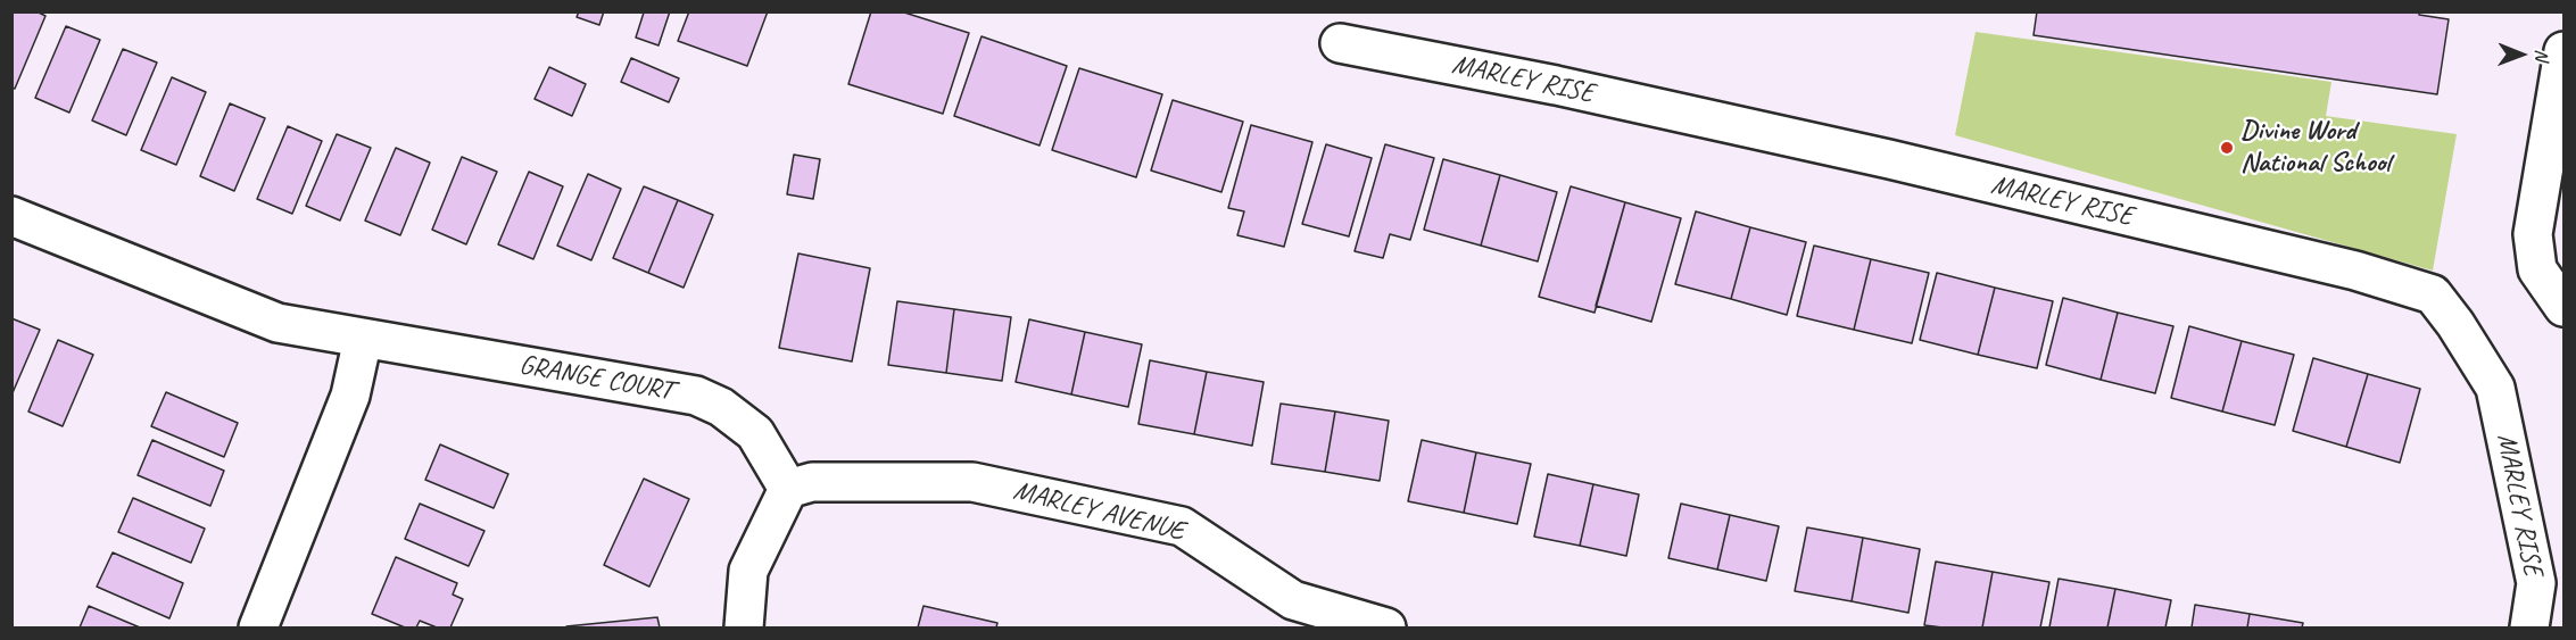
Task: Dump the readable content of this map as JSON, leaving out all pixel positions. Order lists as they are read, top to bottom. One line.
{"streets":{"street":["MARLEY RISE","GRANGE COURT","MARLEY AVENUE"]},"crossings":[["GRANGE COURT","MARLEY AVENUE"]],"places":["Divine Word National School"],"north":"right"}
